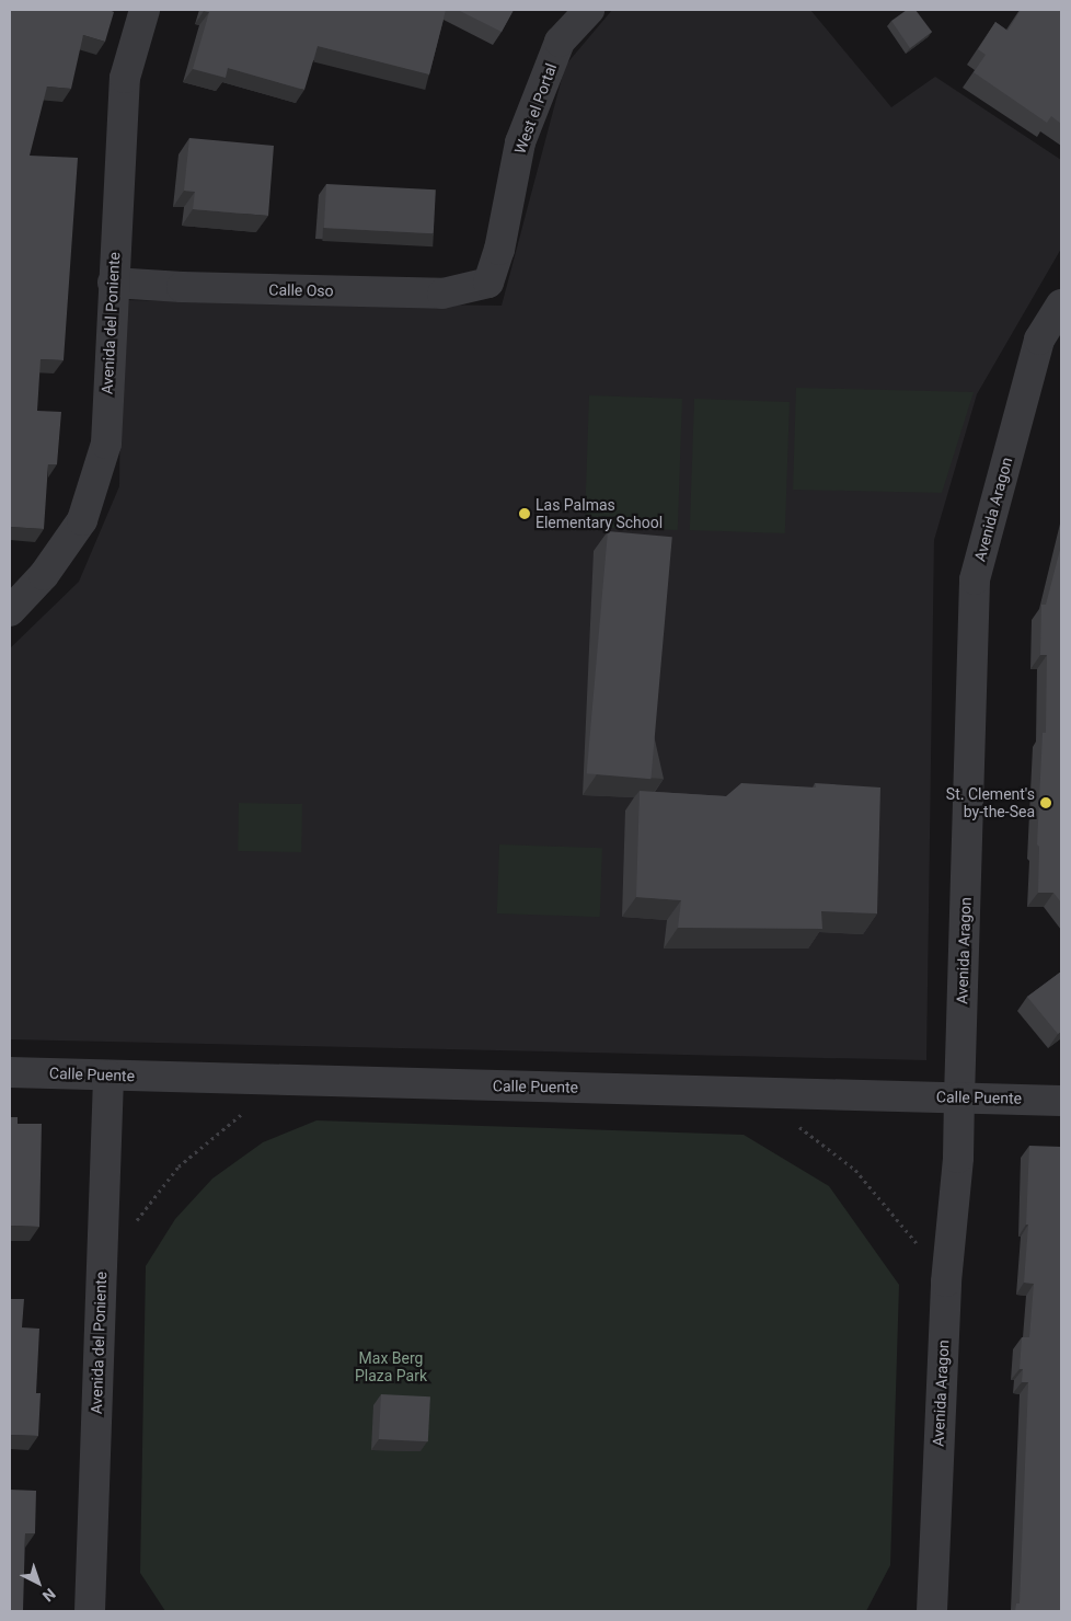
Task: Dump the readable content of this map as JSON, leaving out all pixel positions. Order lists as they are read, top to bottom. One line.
{"streets":{"street":["West el Portal","Calle Oso","Avenida del Poniente","Avenida Aragon","Calle Puente"]},"crossings":[["West el Portal","Calle Oso"],["Calle Oso","Avenida del Poniente"],["Avenida del Poniente","Calle Puente"],["Avenida Aragon","Calle Puente"]],"parks":["Max Berg Plaza Park"],"places":["Las Palmas Elementary School","St. Clement's by-the-Sea"],"north":"bottom right"}
